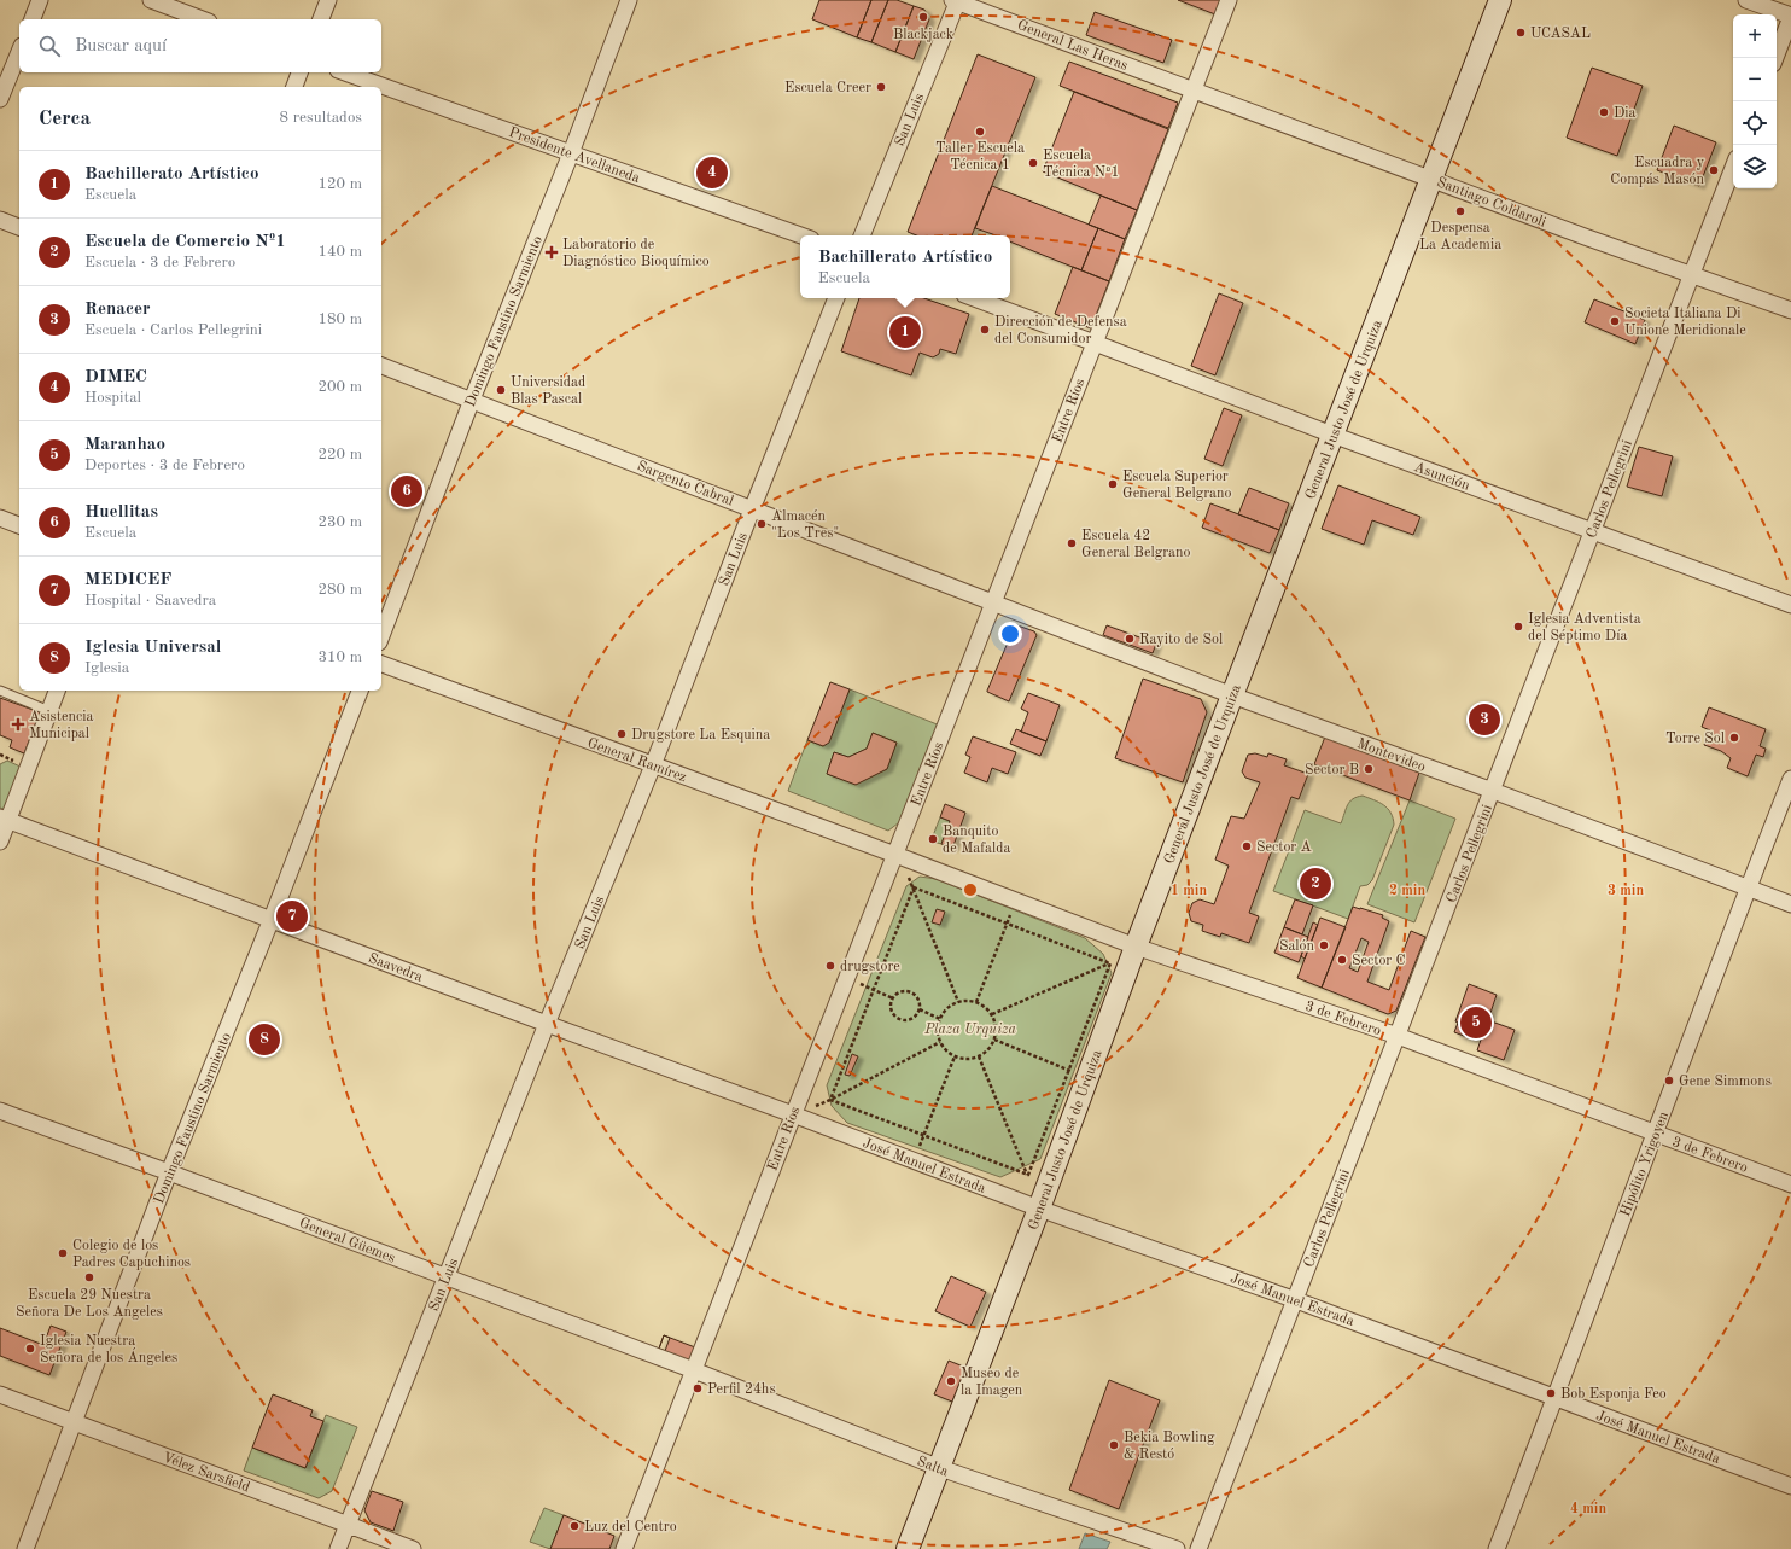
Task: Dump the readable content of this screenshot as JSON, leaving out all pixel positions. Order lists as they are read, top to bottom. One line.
{"streets":{"street":["General Las Heras","San Luis","Presidente Avellaneda","Santiago Coldaroli","Domingo Faustino Sarmiento","General Justo José de Urquiza","Entre Ríos","Asunción","Sargento Cabral","Carlos Pellegrini","Montevideo","General Ramírez","Saavedra","3 de Febrero","Hipólito Yrigoyen","José Manuel Estrada","General Güemes","Salta","Vélez Sarsfield"]},"crossings":[["General Las Heras","San Luis"],["General Las Heras","Santiago Coldaroli"],["General Las Heras","Entre Ríos"],["San Luis","Sargento Cabral"],["San Luis","General Ramírez"],["San Luis","Saavedra"],["San Luis","General Güemes"],["San Luis","Vélez Sarsfield"],["Presidente Avellaneda","Domingo Faustino Sarmiento"],["Santiago Coldaroli","General Justo José de Urquiza"],["Santiago Coldaroli","Entre Ríos"],["Santiago Coldaroli","Carlos Pellegrini"],["Domingo Faustino Sarmiento","Sargento Cabral"],["Domingo Faustino Sarmiento","Saavedra"],["Domingo Faustino Sarmiento","General Güemes"],["Domingo Faustino Sarmiento","Vélez Sarsfield"],["General Justo José de Urquiza","Asunción"],["General Justo José de Urquiza","Montevideo"],["General Justo José de Urquiza","3 de Febrero"],["General Justo José de Urquiza","José Manuel Estrada"],["General Justo José de Urquiza","Salta"],["Entre Ríos","Asunción"],["Entre Ríos","Sargento Cabral"],["Entre Ríos","Montevideo"],["Entre Ríos","General Ramírez"],["Entre Ríos","Saavedra"],["Entre Ríos","3 de Febrero"],["Entre Ríos","José Manuel Estrada"],["Entre Ríos","General Güemes"],["Entre Ríos","Salta"],["Asunción","Carlos Pellegrini"],["Sargento Cabral","Montevideo"],["Carlos Pellegrini","Montevideo"],["Carlos Pellegrini","3 de Febrero"],["Carlos Pellegrini","José Manuel Estrada"],["Montevideo","Hipólito Yrigoyen"],["General Ramírez","3 de Febrero"],["Saavedra","José Manuel Estrada"],["3 de Febrero","Hipólito Yrigoyen"],["Hipólito Yrigoyen","José Manuel Estrada"],["General Güemes","Salta"]],"parks":["Plaza Urquiza"],"places":{"other":["Blackjack","UCASAL","Escuela Creer","Dia","Taller Escuela Técnica 1","Escuela Técnica Nº1","Escuadra y Compás Masón","Despensa La Academia","Societa Italiana Di Unione Meridionale","Dirección de Defensa del Consumidor","Universidad Blas Pascal","Escuela Superior General Belgrano","Almacén \"Los Tres\"","Escuela 42 General Belgrano","Iglesia Adventista del Séptimo Día","Rayito de Sol","Drugstore La Esquina","Torre Sol","Sector B","Banquito de Mafalda","Sector A","Salón","Sector C","drugstore","Gene Simmons","Colegio de los Padres Capuchinos","Escuela 29 Nuestra Señora De Los Angeles","Iglesia Nuestra Señora de los Ángeles","Museo de la Imagen","Perfil 24hs","Bob Esponja Feo","Bekia Bowling & Restó","Luz del Centro"],"health":["Laboratorio de Diagnóstico Bioquímico","Asistencia Municipal"]},"page":{"map_buttons":["+","−"],"search":"Buscar aquí","heading":["Cerca","8 resultados"],"list":[{"mark":"1","name":"Bachillerato Artístico","note":"Escuela","value":"120 m"},{"mark":"2","name":"Escuela de Comercio Nº1","note":"Escuela · 3 de Febrero","value":"140 m"},{"mark":"3","name":"Renacer","note":"Escuela · Carlos Pellegrini","value":"180 m"},{"mark":"4","name":"DIMEC","note":"Hospital","value":"200 m"},{"mark":"5","name":"Maranhao","note":"Deportes · 3 de Febrero","value":"220 m"},{"mark":"6","name":"Huellitas","note":"Escuela","value":"230 m"},{"mark":"7","name":"MEDICEF","note":"Hospital · Saavedra","value":"280 m"},{"mark":"8","name":"Iglesia Universal","note":"Iglesia","value":"310 m"}],"pins":["4","1","6","3","2","7","5","8"],"popup":["Bachillerato Artístico","Escuela"]},"rings":["1 min","2 min","3 min","4 min"]}
